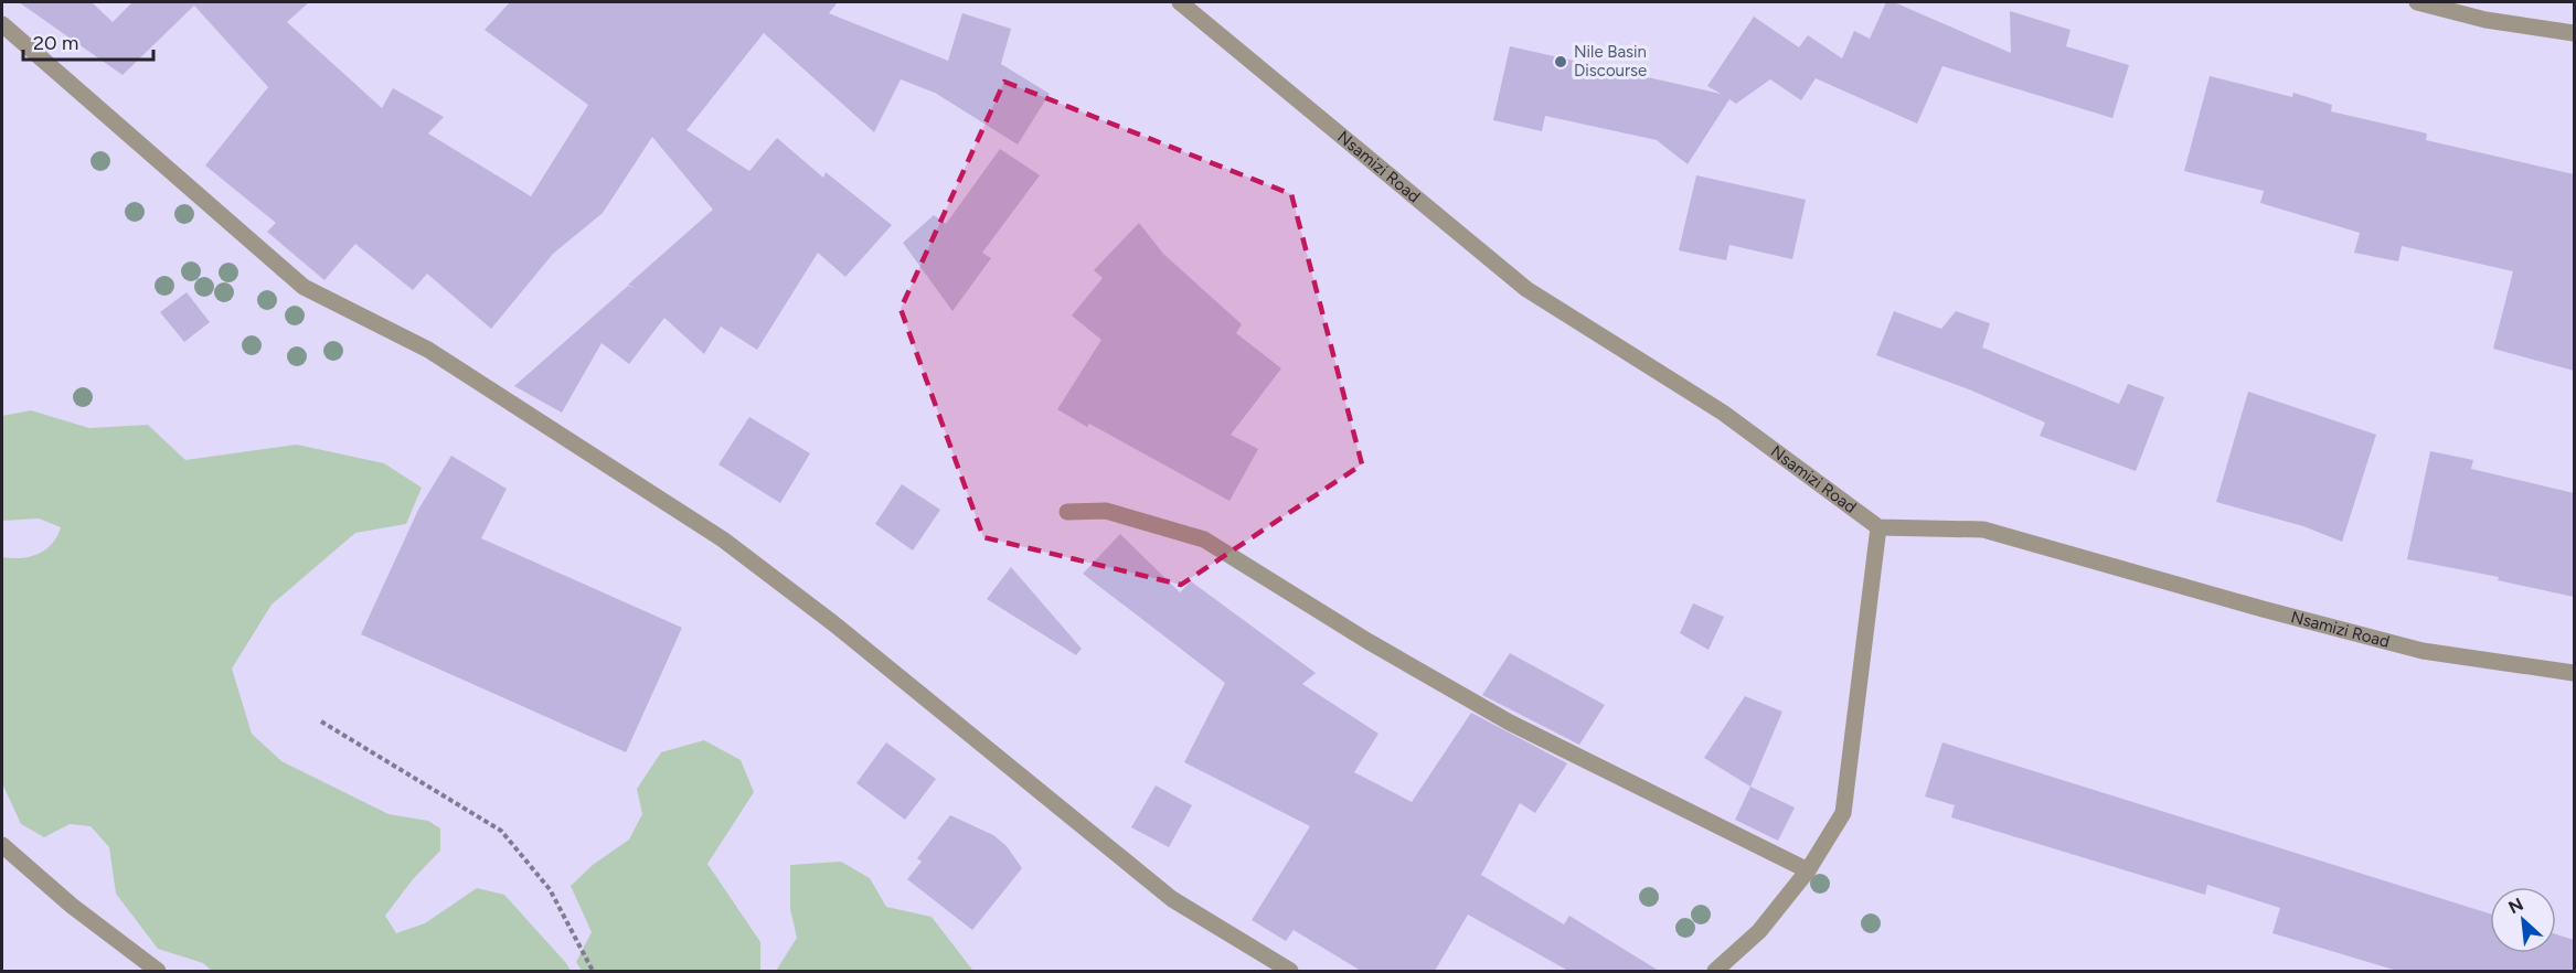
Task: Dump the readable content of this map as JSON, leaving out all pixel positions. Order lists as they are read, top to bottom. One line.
{"streets":{"street":["Nsamizi Road"]},"places":["Nile Basin Discourse"],"scale_bar":"20 m","north":"top left"}
